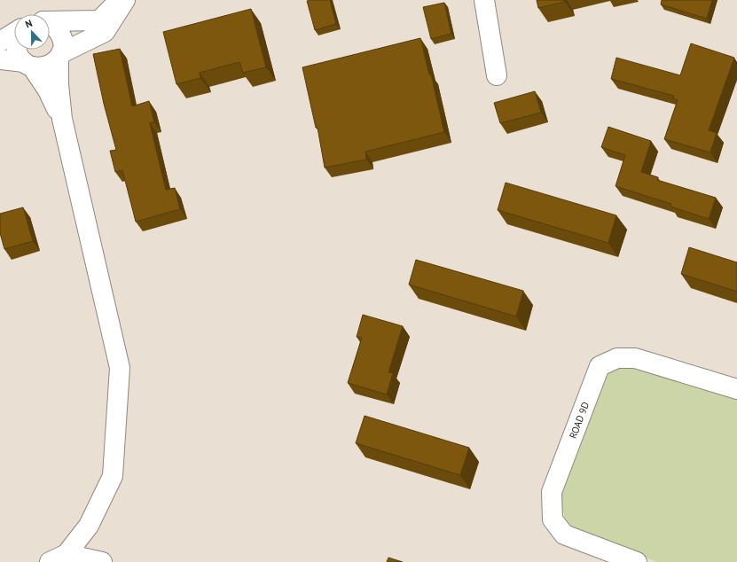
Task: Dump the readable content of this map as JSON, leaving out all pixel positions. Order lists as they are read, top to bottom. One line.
{"streets":{"street":["ROAD 9D"]},"north":"top"}
